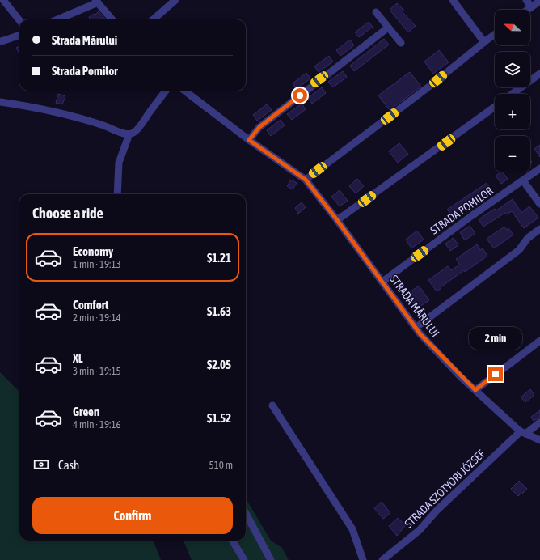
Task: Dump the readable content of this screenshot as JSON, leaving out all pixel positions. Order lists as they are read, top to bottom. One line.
{"streets":{"street":["STRADA POMILOR","STRADA MĂRULUI","STRADA SZOTYORI JÓZSEF"]},"crossings":[["STRADA POMILOR","STRADA MĂRULUI"],["STRADA MĂRULUI","STRADA SZOTYORI JÓZSEF"]],"north":"left","page":{"map_buttons":["+","−"],"banner":["Strada Mărului","Strada Pomilor"],"heading":"Choose a ride","list":[{"name":"Economy","note":"1 min · 19:13","value":"$1.21"},{"name":"Comfort","note":"2 min · 19:14","value":"$1.63"},{"name":"XL","note":"3 min · 19:15","value":"$2.05"},{"name":"Green","note":"4 min · 19:16","value":"$1.52"}],"bubble":"2 min","pay":["Cash","510 m"],"buttons":"Confirm"}}
